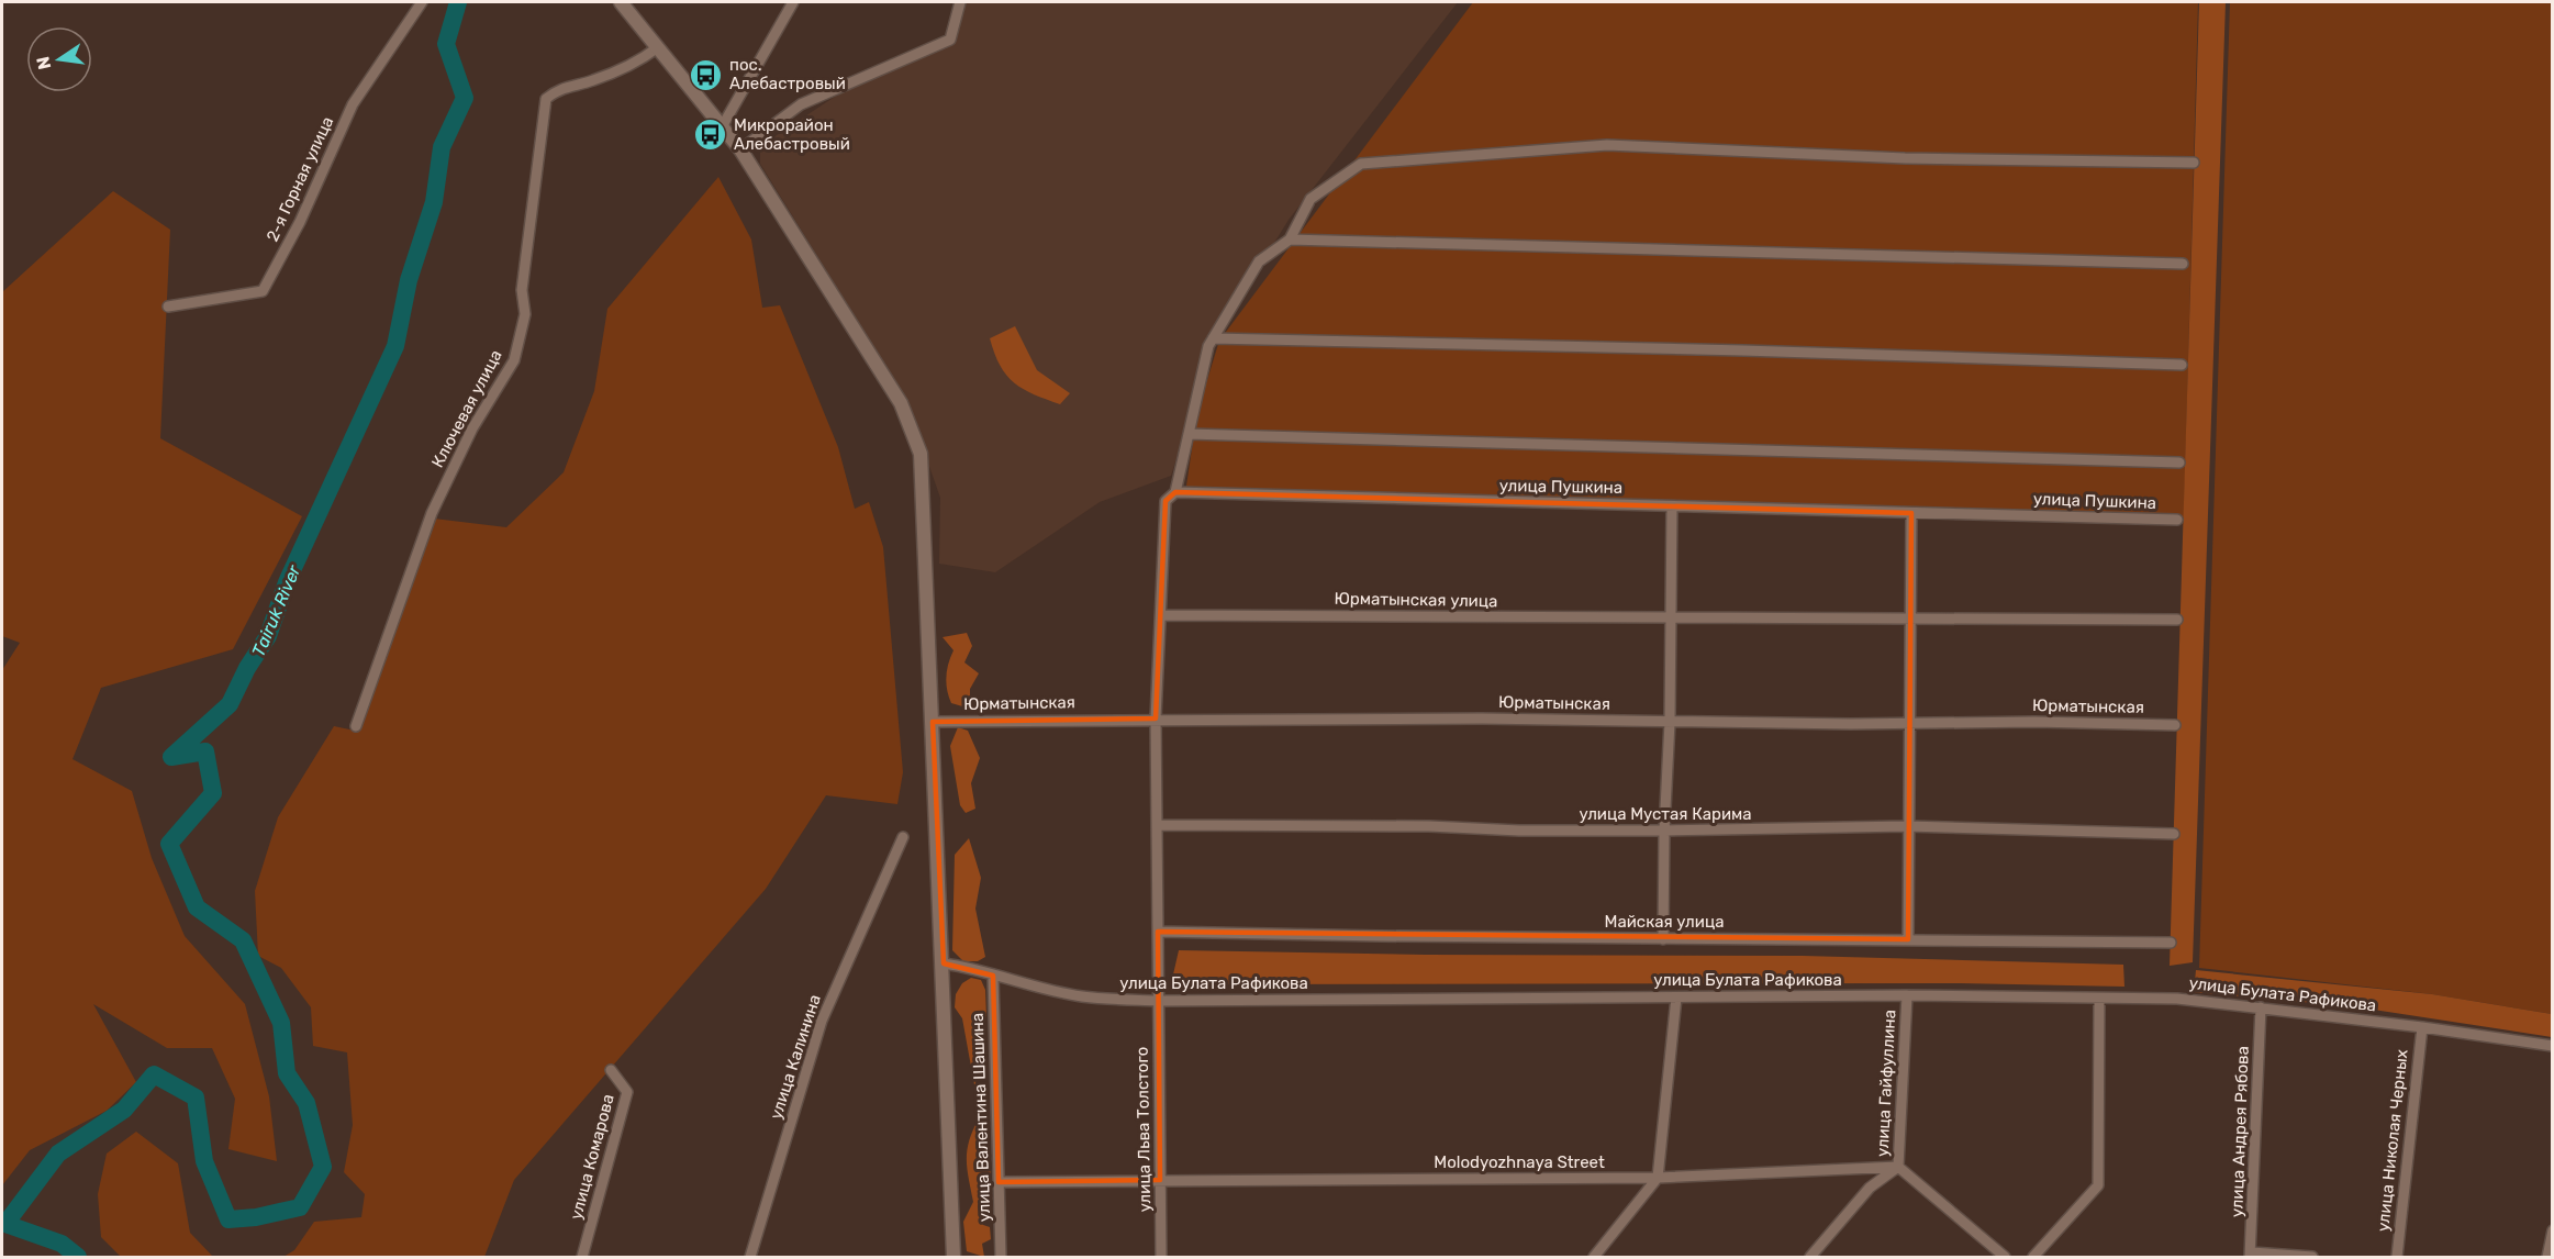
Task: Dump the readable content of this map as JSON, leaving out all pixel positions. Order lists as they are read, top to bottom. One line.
{"streets":{"street":["2-я Горная улица","Ключевая улица","улица Пушкина","Юрматынская улица","Юрматынская","улица Мустая Карима","Майская улица","улица Булата Рафикова","улица Калинина","улица Гайфуллина","улица Валентина Шашина","улица Льва Толстого","улица Андрея Рябова","улица Николая Черных","улица Комарова","Molodyozhnaya Street"]},"crossings":[["Юрматынская","улица Льва Толстого"],["улица Мустая Карима","улица Льва Толстого"],["Майская улица","улица Льва Толстого"],["улица Булата Рафикова","улица Гайфуллина"],["улица Булата Рафикова","улица Валентина Шашина"],["улица Булата Рафикова","улица Льва Толстого"],["улица Булата Рафикова","улица Андрея Рябова"],["улица Булата Рафикова","улица Николая Черных"],["улица Гайфуллина","Molodyozhnaya Street"],["улица Валентина Шашина","Molodyozhnaya Street"],["улица Льва Толстого","Molodyozhnaya Street"]],"water":["Tairuk River"],"places":{"bus stop":["пос. Алебастровый","Микрорайон Алебастровый"]},"north":"left"}
